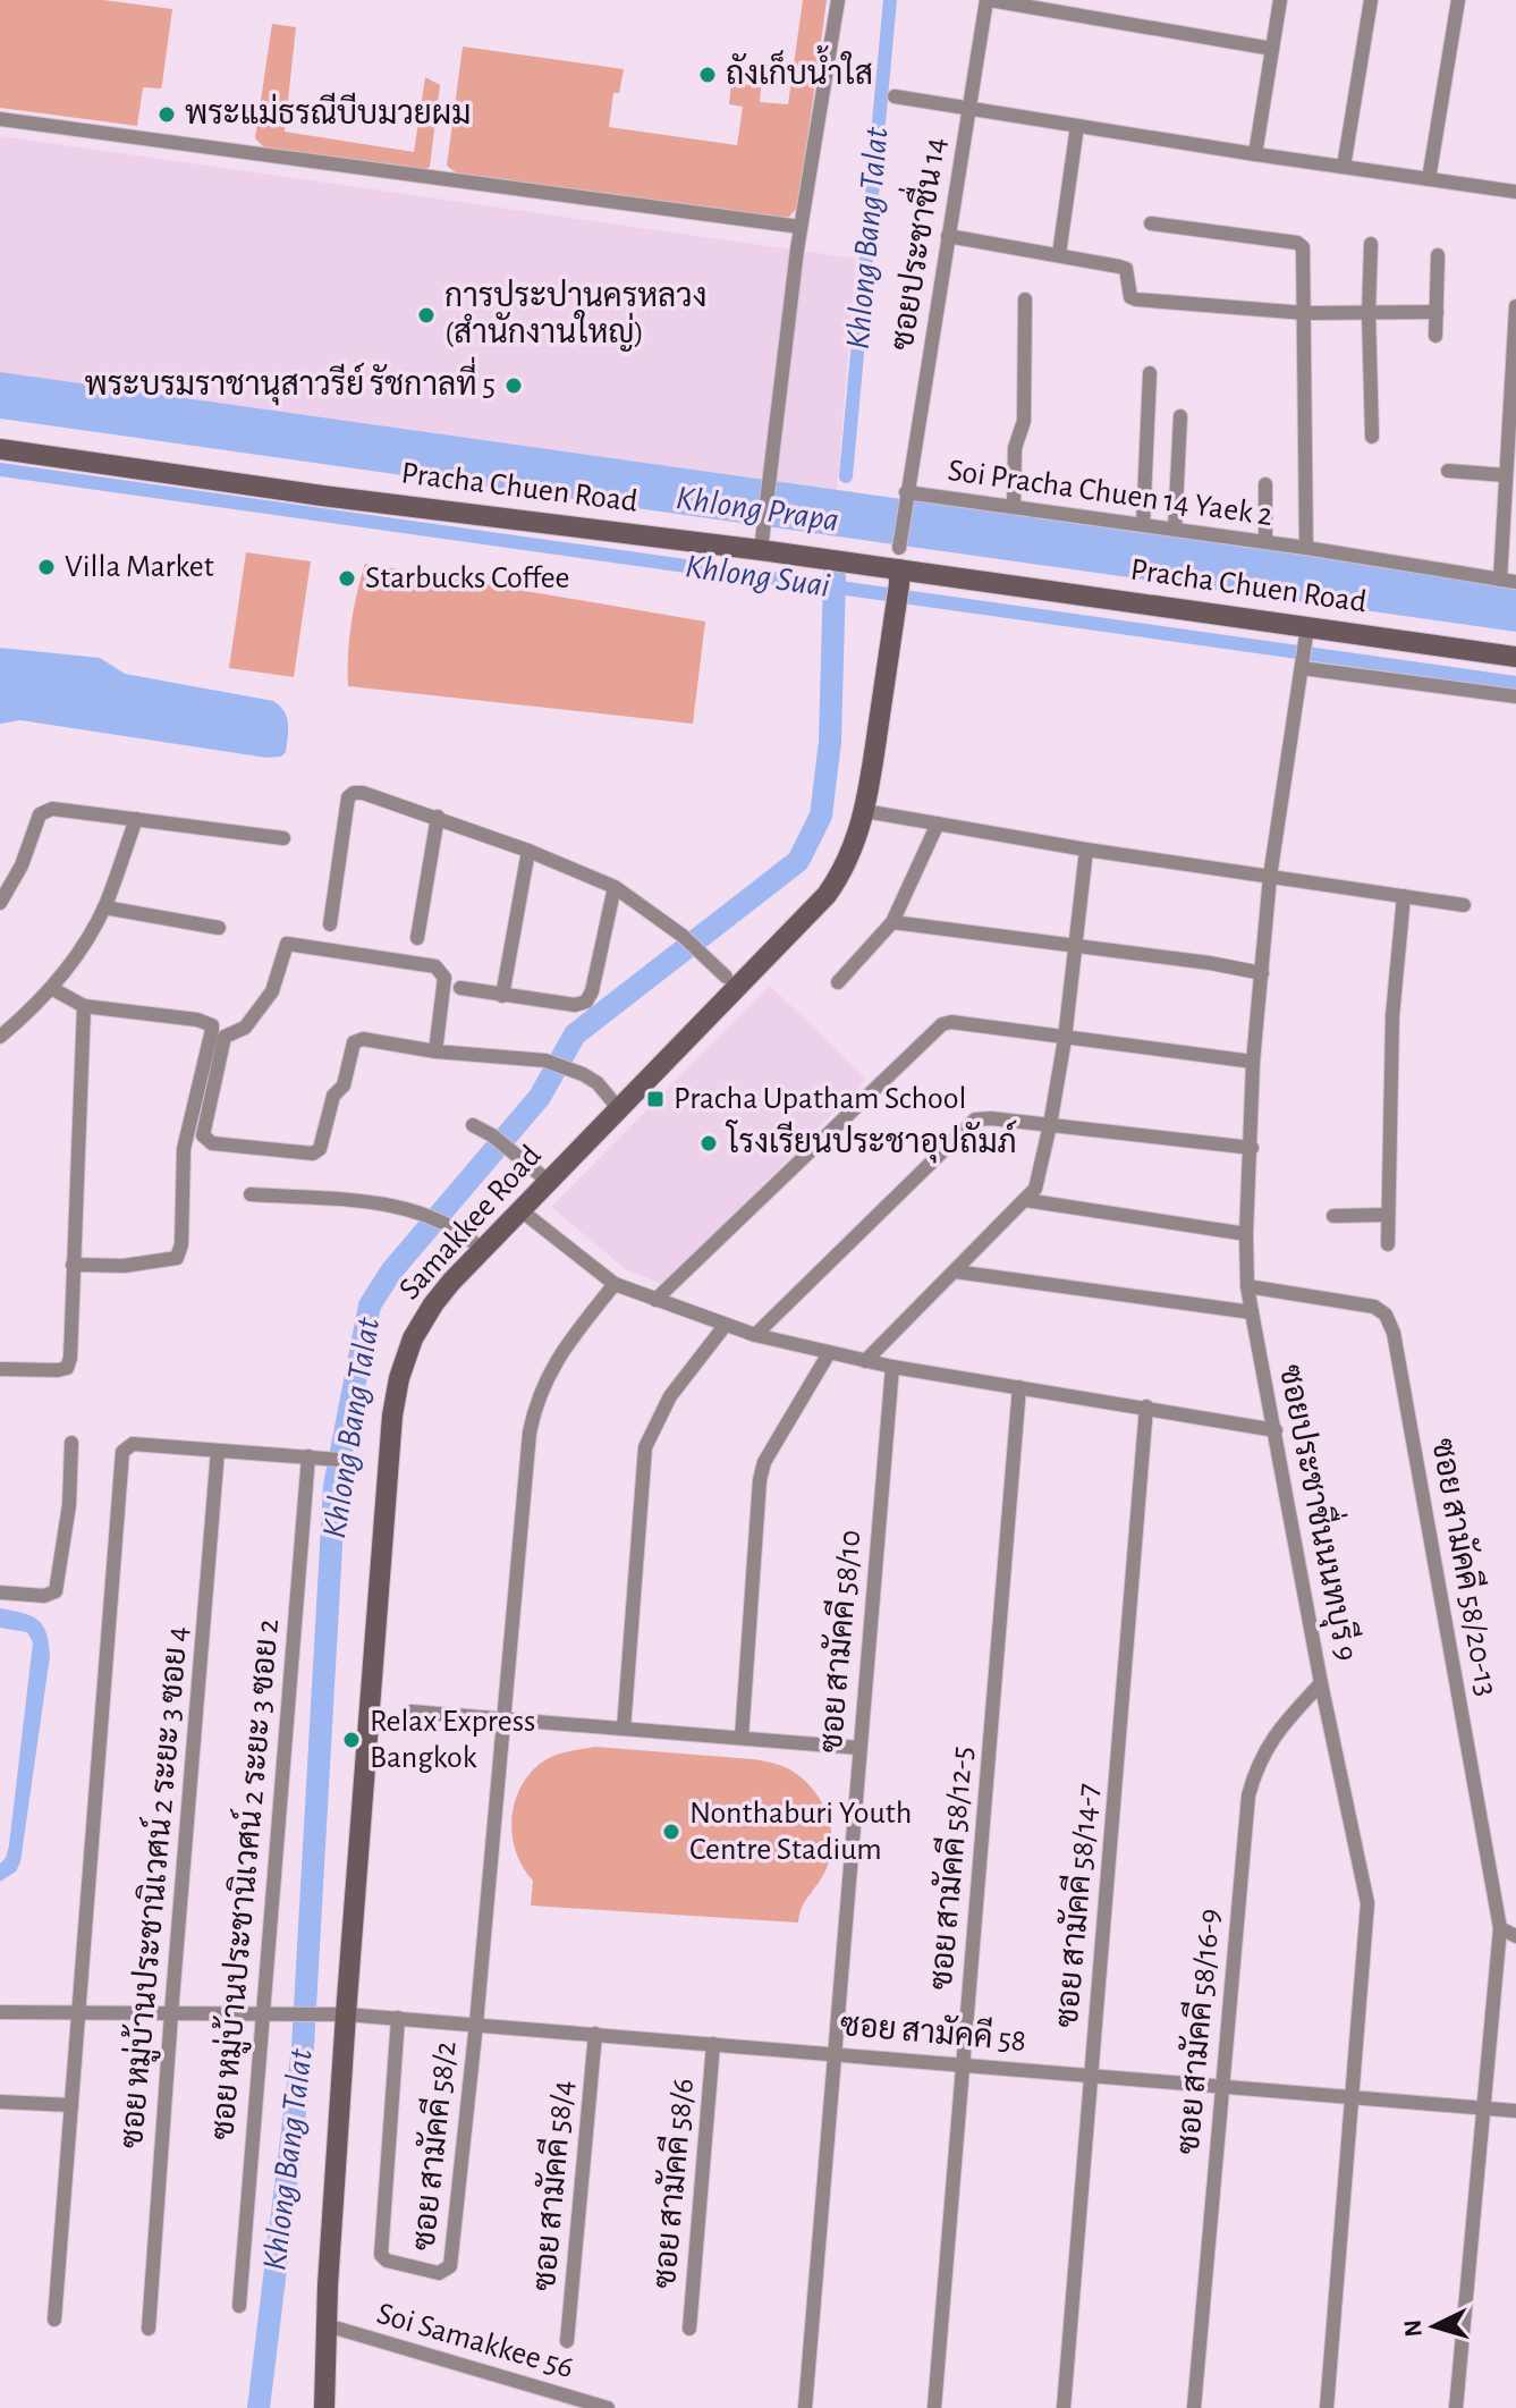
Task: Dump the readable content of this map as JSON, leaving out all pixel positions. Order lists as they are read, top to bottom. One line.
{"streets":{"main road":["Pracha Chuen Road","Samakkee Road"],"street":["ซอยประชาชื่น 14","Soi Pracha Chuen 14 Yaek 2","ซอยประชาชื่นนนทบุรี 9","ซอย สามัคคี 58/20-13","ซอย สามัคคี 58/10","ซอย สามัคคี 58/12-5","ซอย หมู่บ้านประชานิเวศน์ 2 ระยะ 3 ซอย 2","ซอย หมู่บ้านประชานิเวศน์ 2 ระยะ 3 ซอย 4","ซอย สามัคคี 58/14-7","ซอย สามัคคี 58/16-9","ซอย สามัคคี 58","ซอย สามัคคี 58/2","ซอย สามัคคี 58/6","ซอย สามัคคี 58/4","Soi Samakkee 56"]},"crossings":[["ซอยประชาชื่น 14","Pracha Chuen Road"],["ซอยประชาชื่น 14","Soi Pracha Chuen 14 Yaek 2"],["ซอยประชาชื่น 14","Samakkee Road"],["Pracha Chuen Road","Samakkee Road"],["Pracha Chuen Road","ซอยประชาชื่นนนทบุรี 9"],["Samakkee Road","ซอย สามัคคี 58"],["Samakkee Road","Soi Samakkee 56"],["ซอยประชาชื่นนนทบุรี 9","ซอย สามัคคี 58/20-13"],["ซอยประชาชื่นนนทบุรี 9","ซอย สามัคคี 58/16-9"],["ซอยประชาชื่นนนทบุรี 9","ซอย สามัคคี 58"],["ซอย สามัคคี 58/20-13","ซอย สามัคคี 58"],["ซอย สามัคคี 58/10","ซอย สามัคคี 58"],["ซอย สามัคคี 58/12-5","ซอย สามัคคี 58"],["ซอย หมู่บ้านประชานิเวศน์ 2 ระยะ 3 ซอย 2","ซอย สามัคคี 58"],["ซอย หมู่บ้านประชานิเวศน์ 2 ระยะ 3 ซอย 4","ซอย สามัคคี 58"],["ซอย สามัคคี 58/14-7","ซอย สามัคคี 58"],["ซอย สามัคคี 58/16-9","ซอย สามัคคี 58"],["ซอย สามัคคี 58","ซอย สามัคคี 58/2"],["ซอย สามัคคี 58","ซอย สามัคคี 58/6"],["ซอย สามัคคี 58","ซอย สามัคคี 58/4"]],"water":["Khlong Bang Talat","Khlong Prapa","Khlong Suai"],"places":{"other":["ถังเก็บน้ำใส","พระแม่ธรณีบีบมวยผม","การประปานครหลวง (สำนักงานใหญ่)","พระบรมราชานุสาวรีย์ รัชกาลที่ 5","Villa Market","Starbucks Coffee","โรงเรียนประชาอุปถัมภ์","Relax Express Bangkok","Nonthaburi Youth Centre Stadium"],"transit":["Pracha Upatham School"]},"north":"left"}
